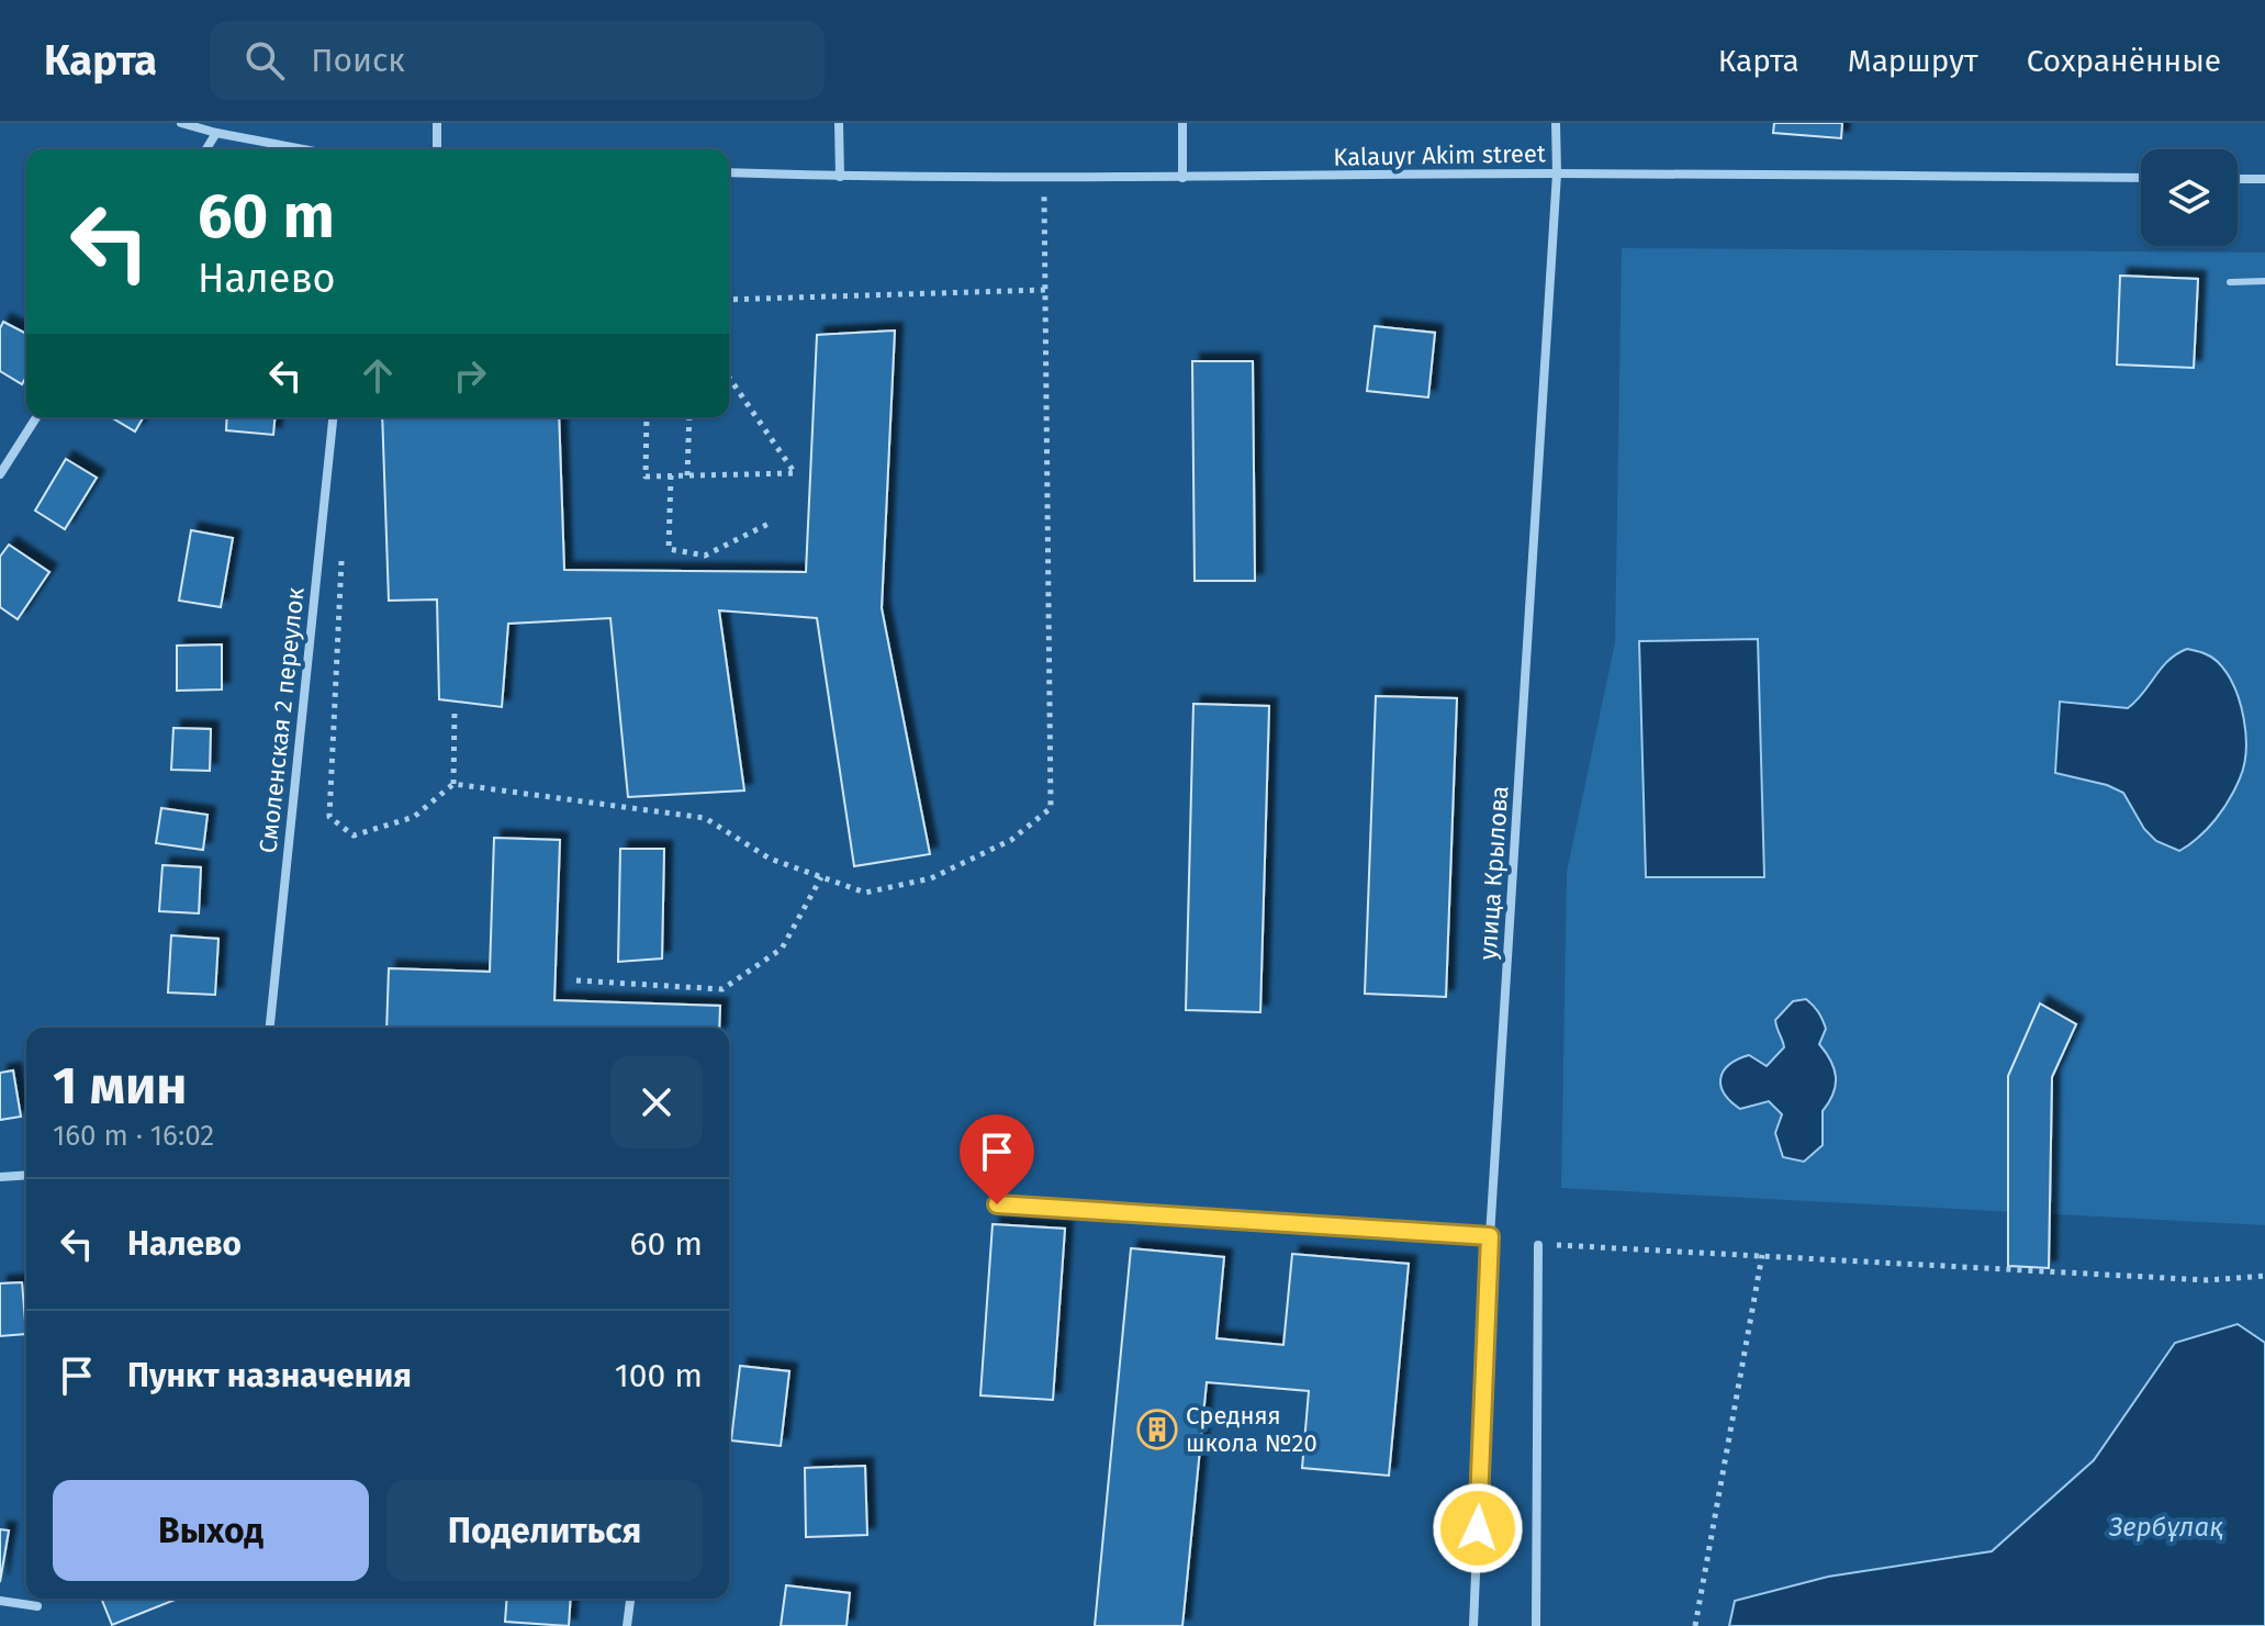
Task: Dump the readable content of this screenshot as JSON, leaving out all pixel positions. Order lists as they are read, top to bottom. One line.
{"streets":{"street":["Kalauyr Akim street","Смоленская 2 переулок","улица Крылова"]},"crossings":[["Kalauyr Akim street","улица Крылова"]],"water":["Зербұлақ"],"places":{"building":["Средняя школа №20"]},"page":{"header":"Карта","search":"Поиск","nav":["Карта","Маршрут","Сохранённые"],"turn":["60 m","Налево"],"heading":["1 мин","160 m · 16:02"],"list":[{"name":"Налево","value":"60 m"},{"name":"Пункт назначения","value":"100 m"}],"buttons":["Выход","Поделиться"]}}
